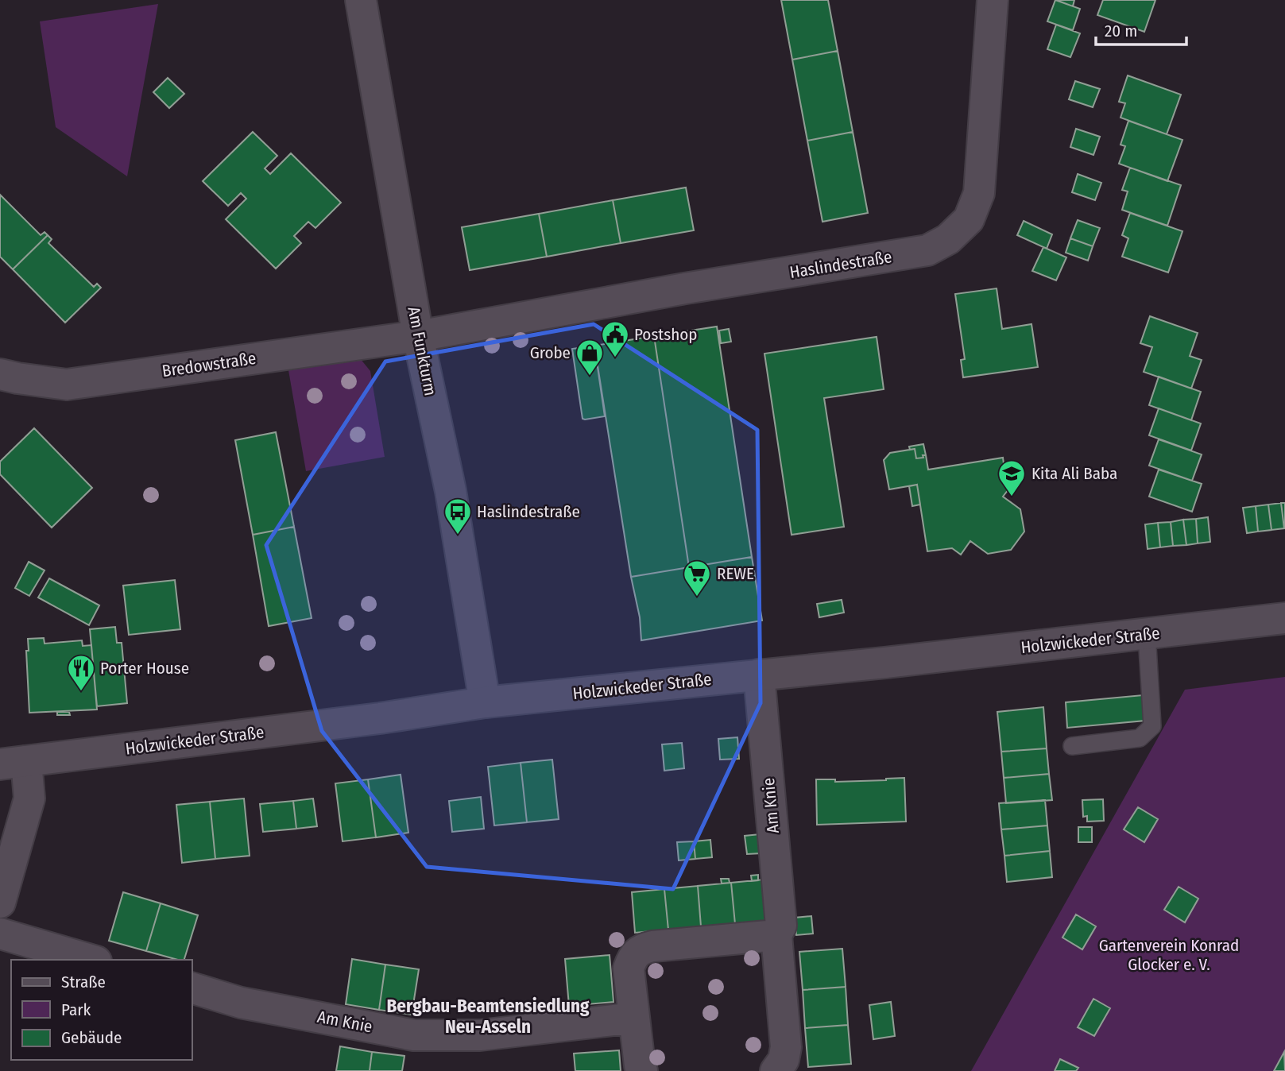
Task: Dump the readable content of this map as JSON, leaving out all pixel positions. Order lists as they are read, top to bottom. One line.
{"streets":{"street":["Haslindestraße","Am Funkturm","Bredowstraße","Holzwickeder Straße","Am Knie"]},"crossings":[["Haslindestraße","Am Funkturm"],["Haslindestraße","Bredowstraße"],["Am Funkturm","Bredowstraße"],["Am Funkturm","Holzwickeder Straße"],["Holzwickeder Straße","Am Knie"]],"districts":["Bergbau-Beamtensiedlung Neu-Asseln"],"parks":["Gartenverein Konrad Glocker e. V."],"places":{"public building":["Postshop"],"shop":["Grobe"],"school or university":["Kita Ali Baba"],"bus stop":["Haslindestraße"],"supermarket":["REWE"],"restaurant":["Porter House"]},"legend":["Straße","Park","Gebäude"],"scale_bar":"20 m"}
